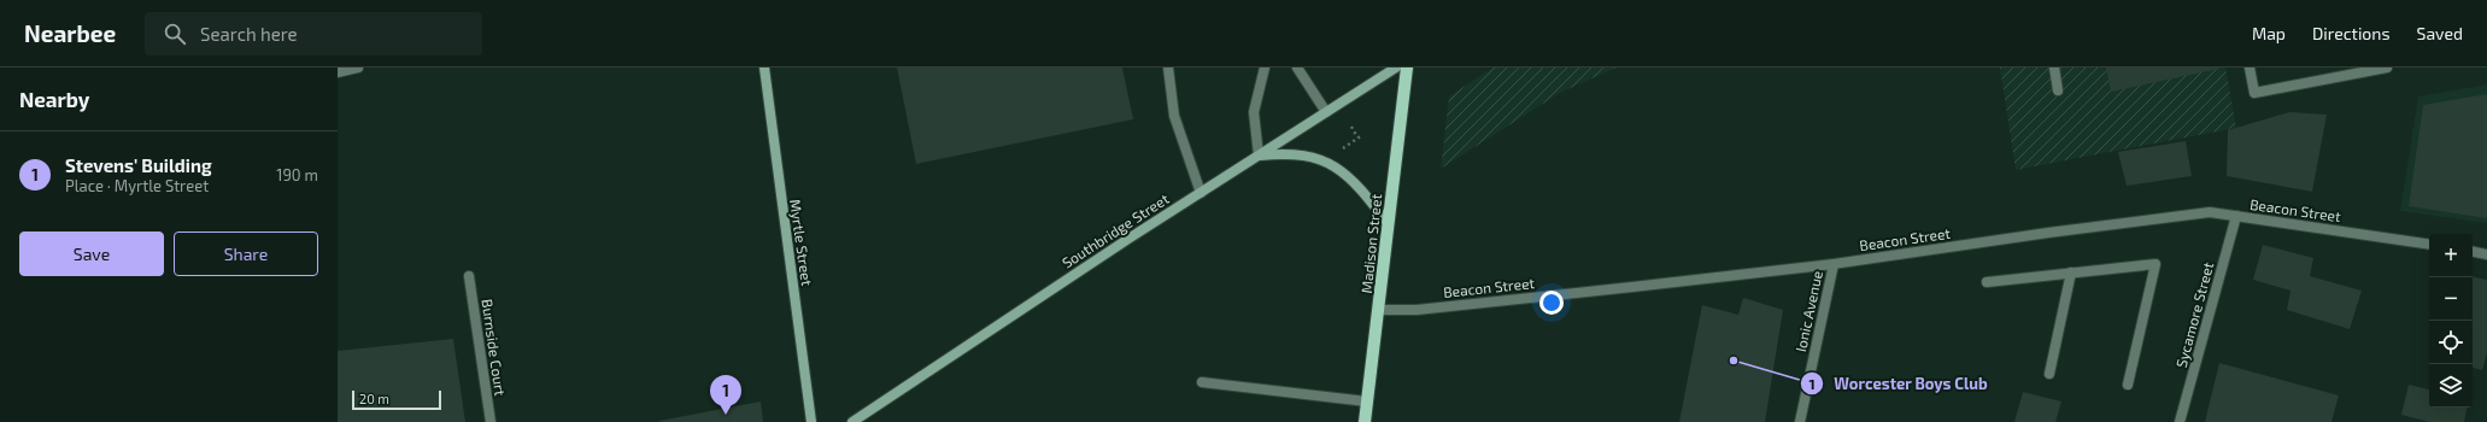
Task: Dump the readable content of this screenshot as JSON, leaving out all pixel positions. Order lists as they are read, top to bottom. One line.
{"streets":{"main road":["Southbridge Street","Myrtle Street","Madison Street"],"street":["Beacon Street","Ionic Avenue","Sycamore Street","Burnside Court"]},"crossings":[["Beacon Street","Madison Street"],["Beacon Street","Ionic Avenue"],["Beacon Street","Sycamore Street"]],"places":["Worcester Boys Club"],"scale_bar":"20 m","page":{"header":"Nearbee","search":"Search here","nav":["Map","Directions","Saved"],"heading":"Nearby","list":[{"mark":"1","name":"Stevens' Building","note":"Place · Myrtle Street","value":"190 m"}],"buttons":["Save","Share"],"map_buttons":["+","−"],"pins":"1","scale":"20 m"}}
